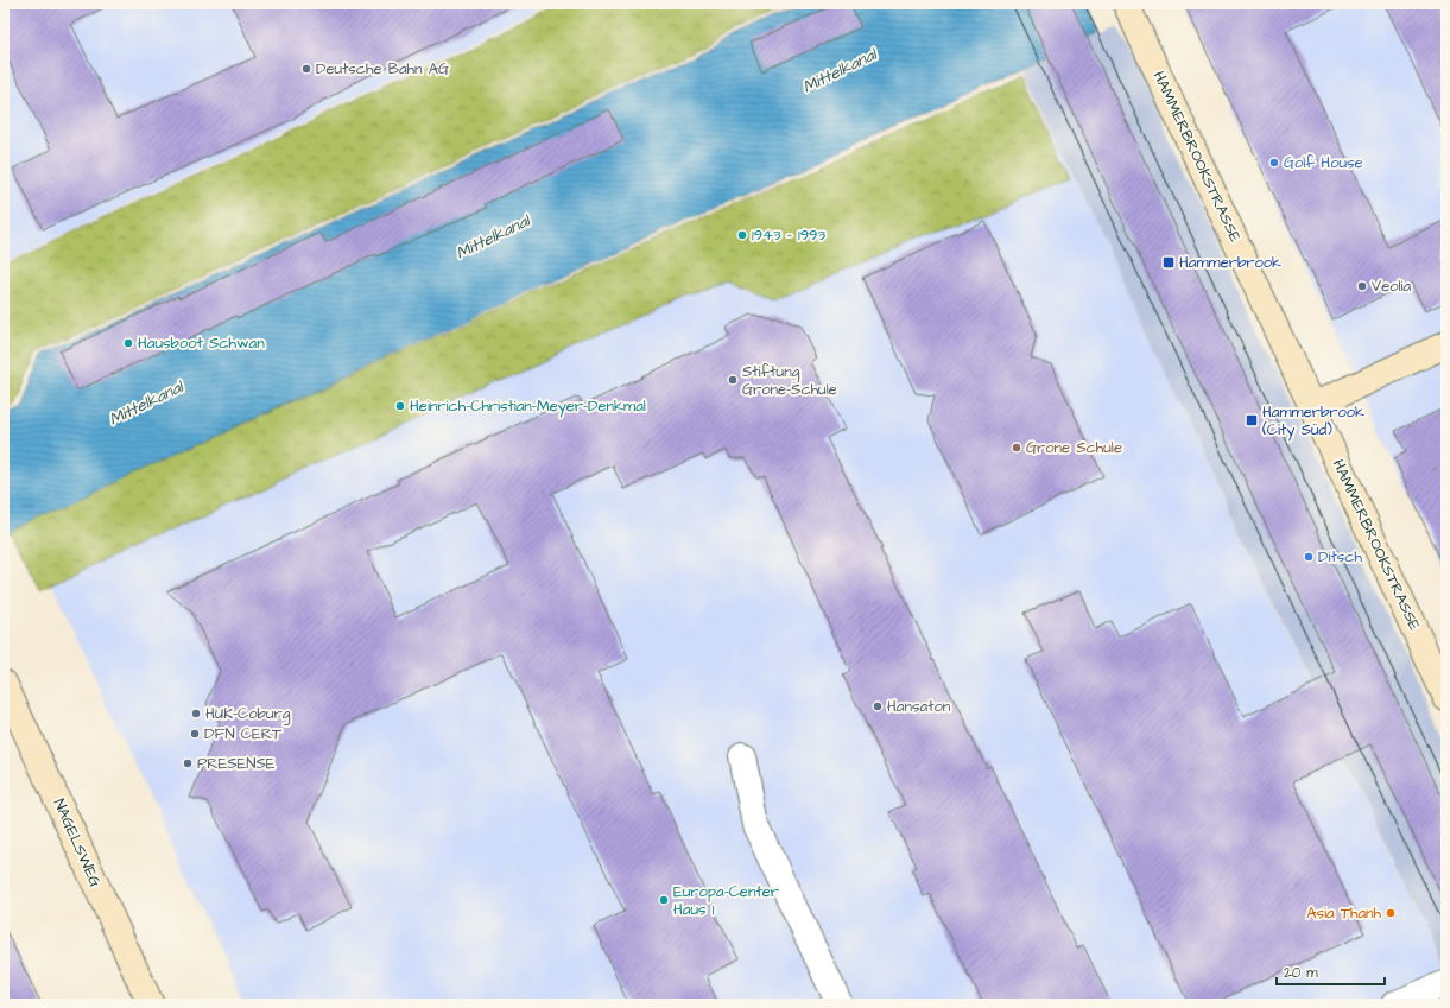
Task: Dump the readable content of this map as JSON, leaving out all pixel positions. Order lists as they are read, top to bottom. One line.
{"streets":{"street":["HAMMERBROOKSTRASSE","NAGELSWEG"]},"water":["Mittelkanal"],"places":{"other":["Deutsche Bahn AG","Golf House","1943 - 1993","Veolia","Hausboot Schwan","Stiftung Grone-Schule","Heinrich-Christian-Meyer-Denkmal","Grone Schule","Ditsch","Hansaton","HUK-Coburg","DFN CERT","PRESENSE","Europa-Center Haus 1","Asia Thanh"],"transit":["Hammerbrook","Hammerbrook (City Süd)"]},"scale_bar":"20 m"}
